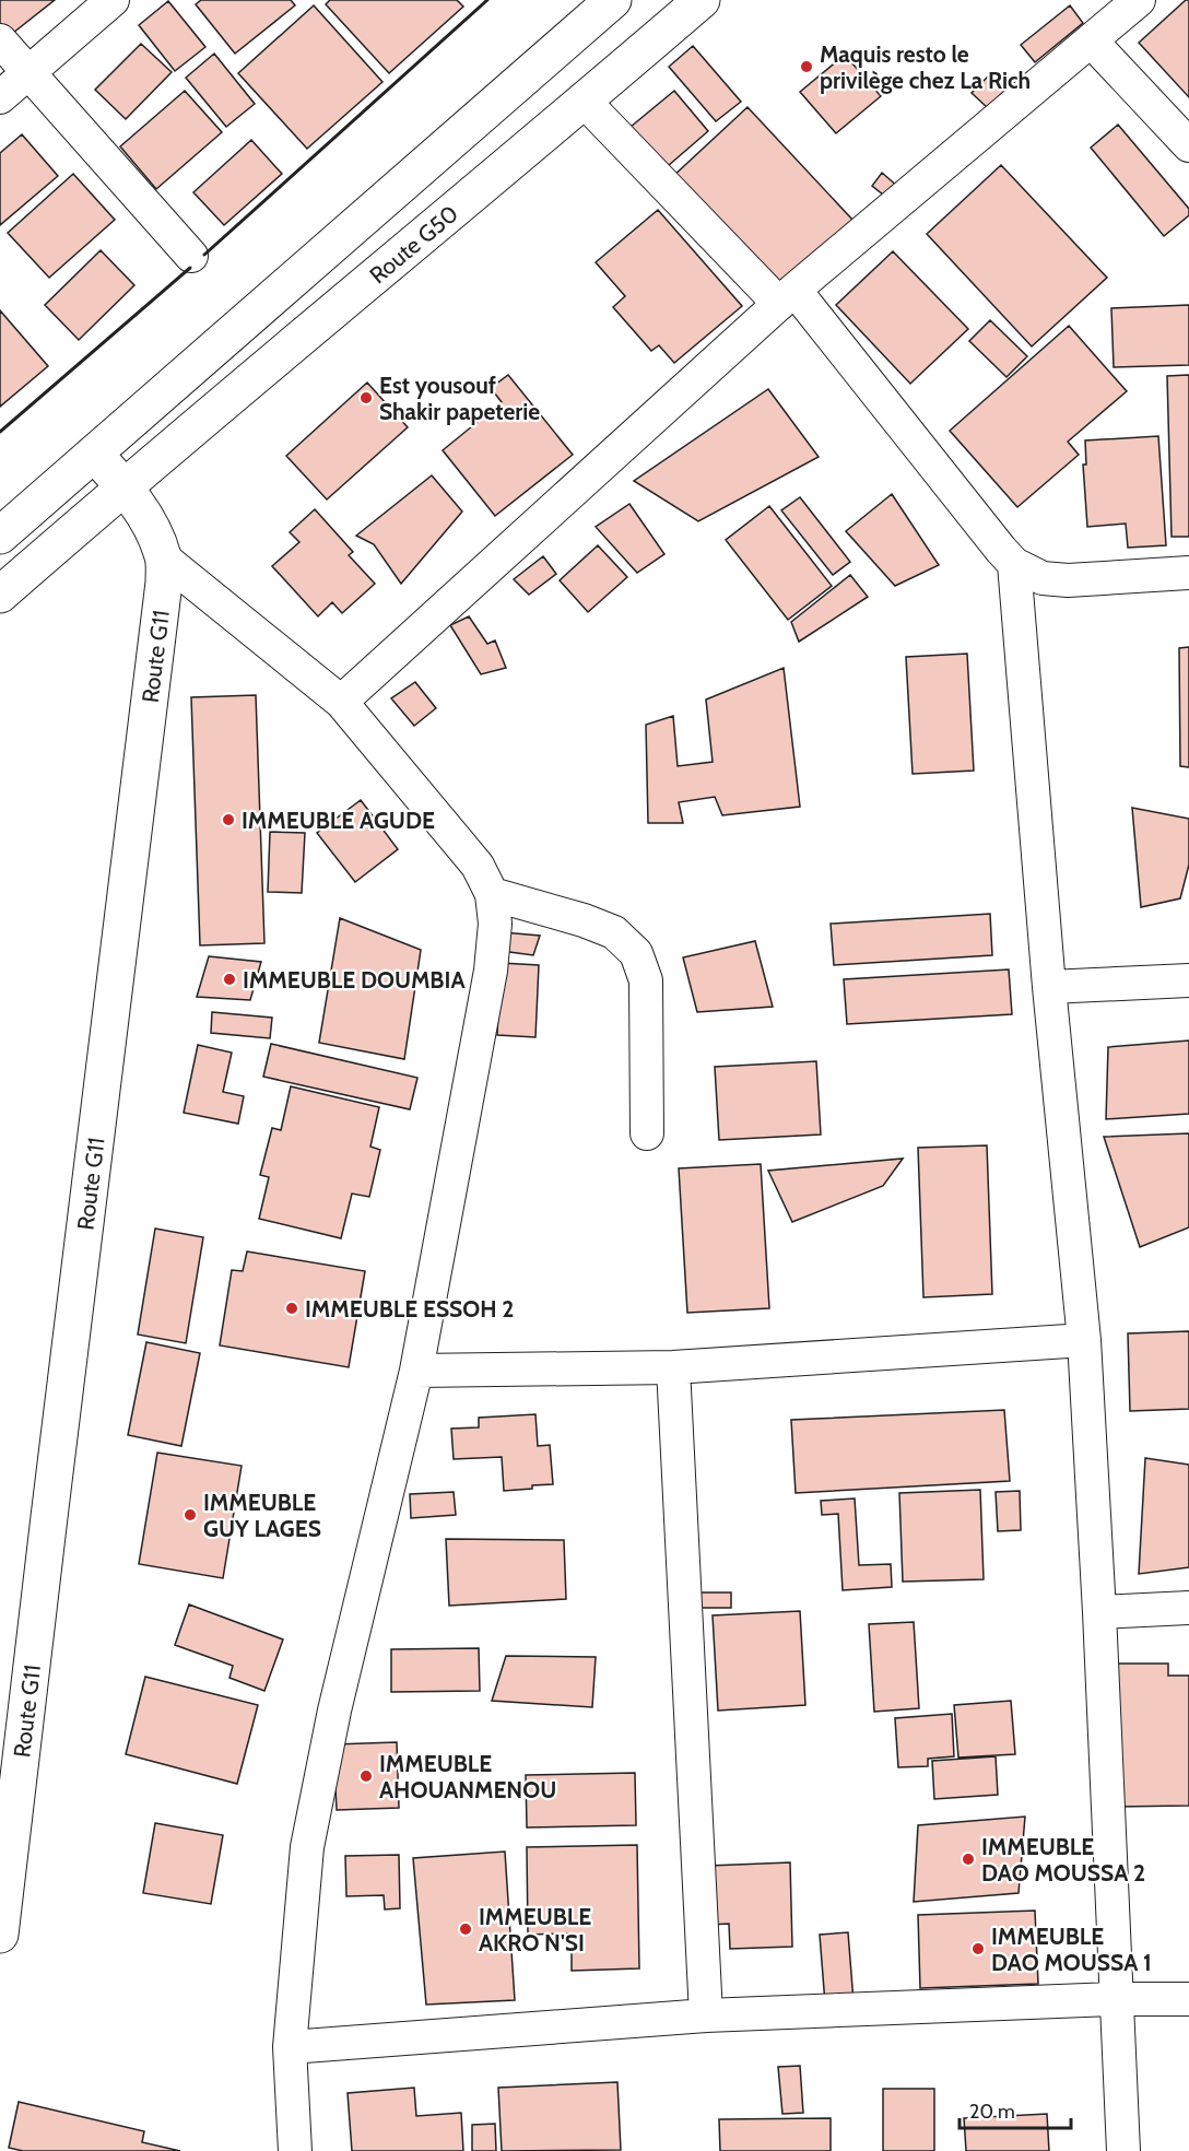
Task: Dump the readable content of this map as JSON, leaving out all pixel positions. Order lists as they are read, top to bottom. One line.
{"streets":{"street":["Route G50","Route G11"]},"crossings":[["Route G50","Route G11"]],"places":["Maquis resto le privilège chez La Rich","Est yousouf Shakir papeterie","IMMEUBLE AGUDE","IMMEUBLE DOUMBIA","IMMEUBLE ESSOH 2","IMMEUBLE GUY LAGES","IMMEUBLE AHOUANMENOU","IMMEUBLE DAO MOUSSA 2","IMMEUBLE AKRO N'SI","IMMEUBLE DAO MOUSSA 1"],"scale_bar":"20 m"}
